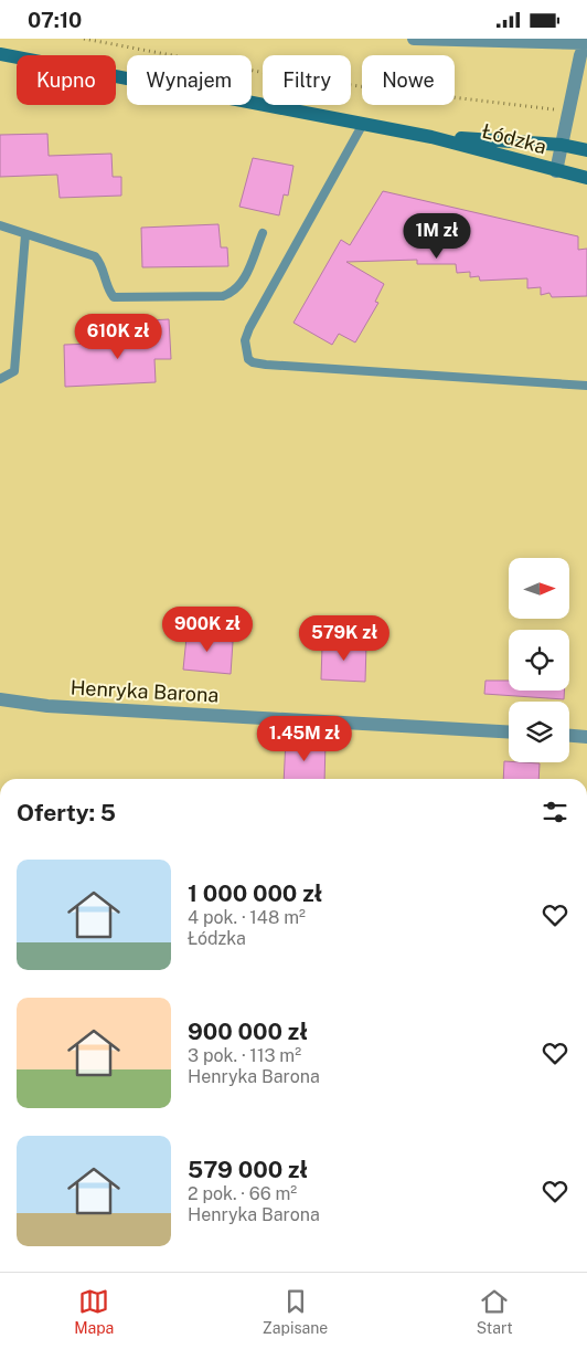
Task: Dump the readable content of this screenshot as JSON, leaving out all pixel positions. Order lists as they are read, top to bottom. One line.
{"streets":{"street":["Łódzka","Henryka Barona"]},"north":"right","page":{"status":"07:10","chip":["Kupno","Wynajem","Filtry","Nowe"],"price":["1M zł","610K zł","900K zł","579K zł","1.45M zł"],"heading":"Oferty: 5","list":[{"name":"1 000 000 zł","note":"4 pok. · 148 m² · Łódzka"},{"name":"900 000 zł","note":"3 pok. · 113 m² · Henryka Barona"},{"name":"579 000 zł","note":"2 pok. · 66 m² · Henryka Barona"}],"tabs":["Mapa","Zapisane","Start"]}}
